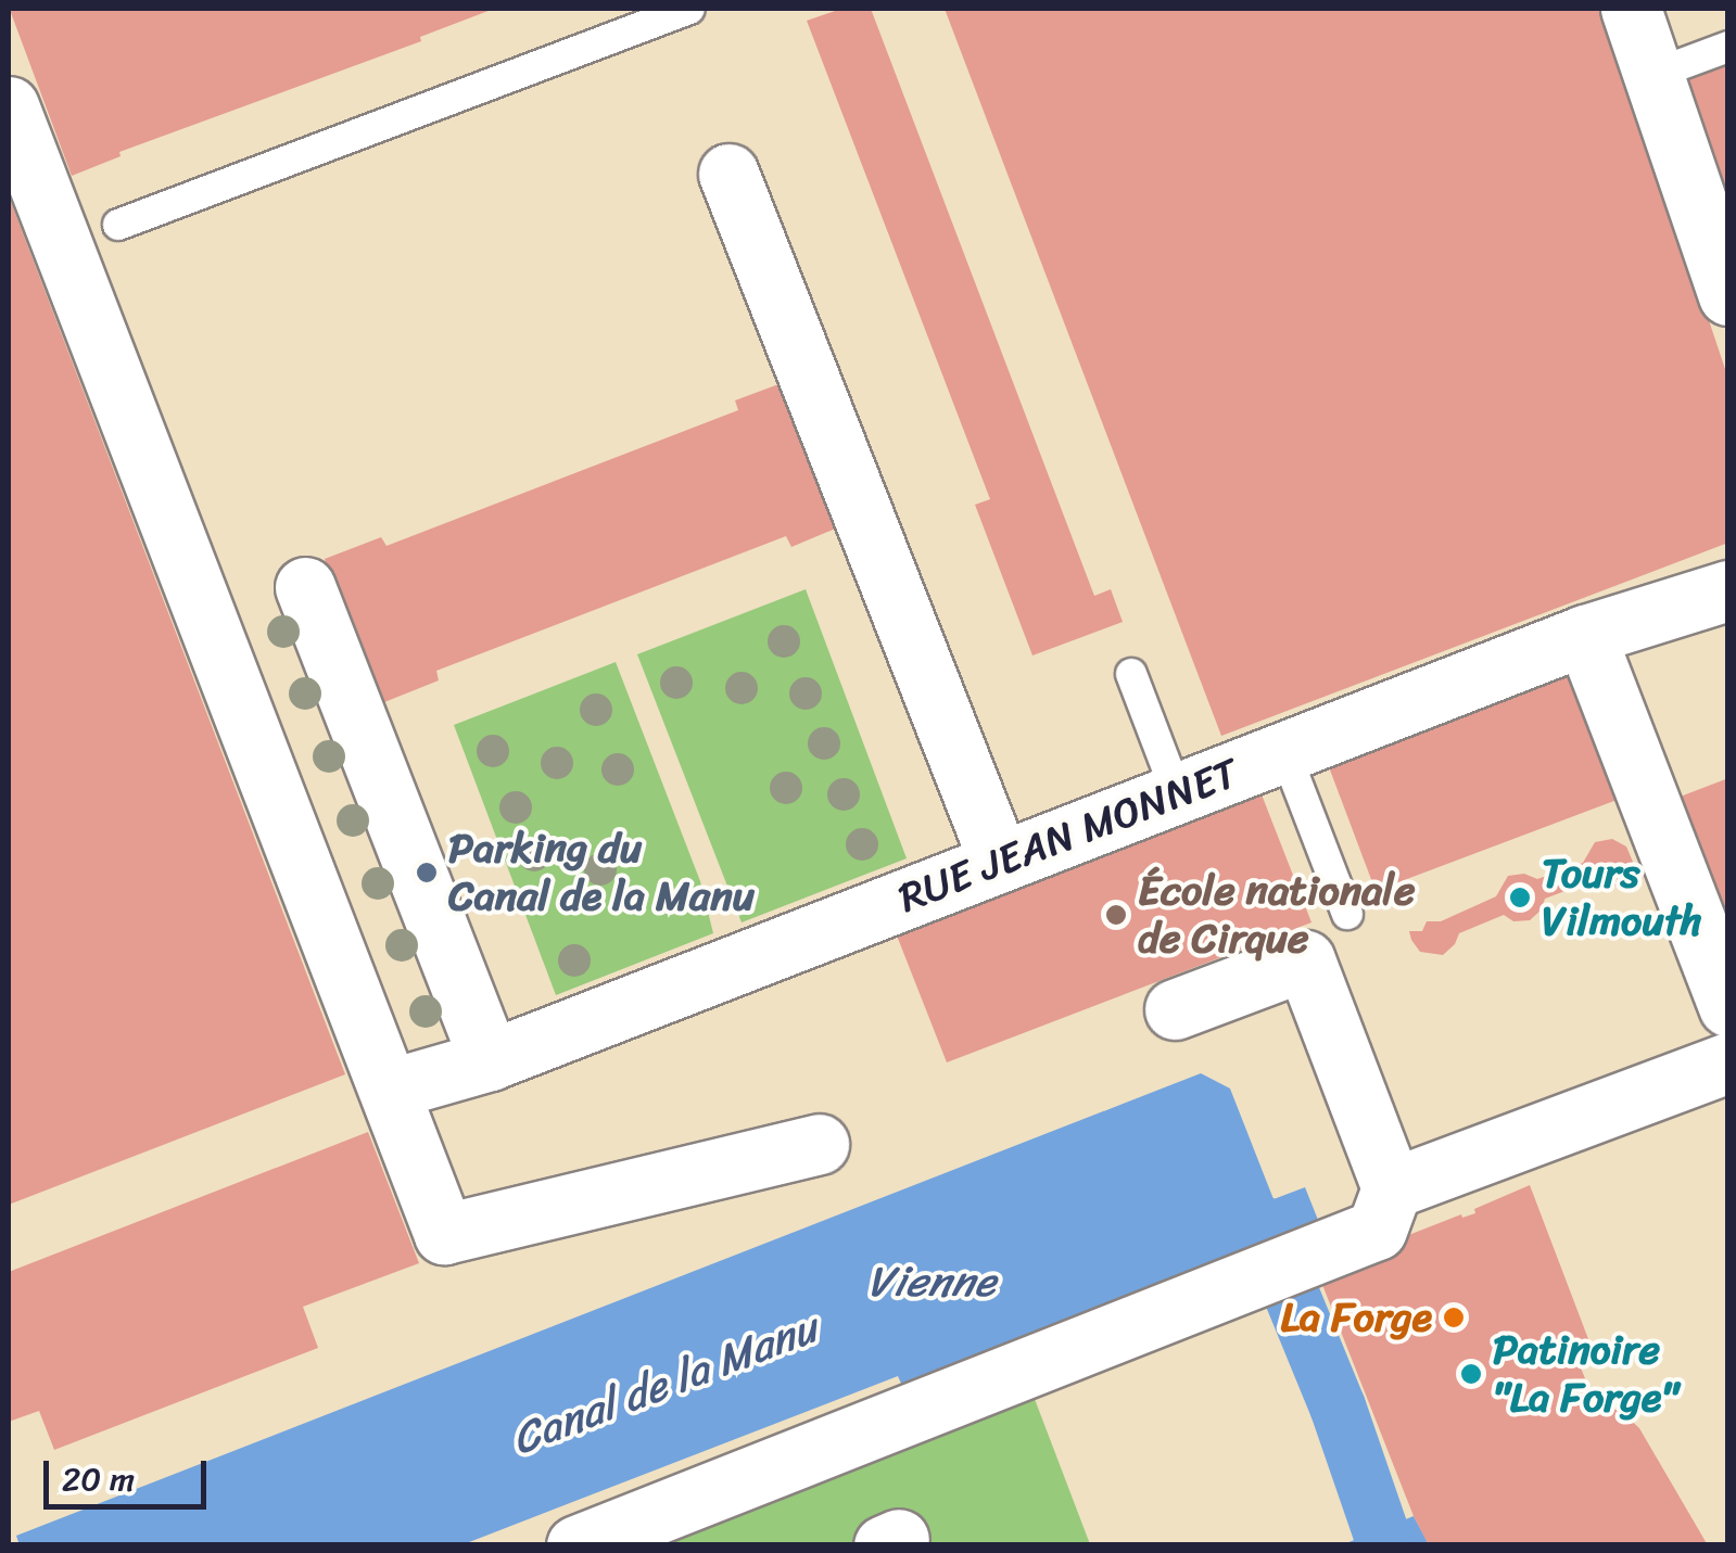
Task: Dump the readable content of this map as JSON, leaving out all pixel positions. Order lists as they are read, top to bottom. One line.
{"streets":{"street":["RUE JEAN MONNET"]},"water":["Vienne","Canal de la Manu"],"places":["Parking du Canal de la Manu","Tours Vilmouth","École nationale de Cirque","La Forge","Patinoire \"La Forge\""],"scale_bar":"20 m"}
